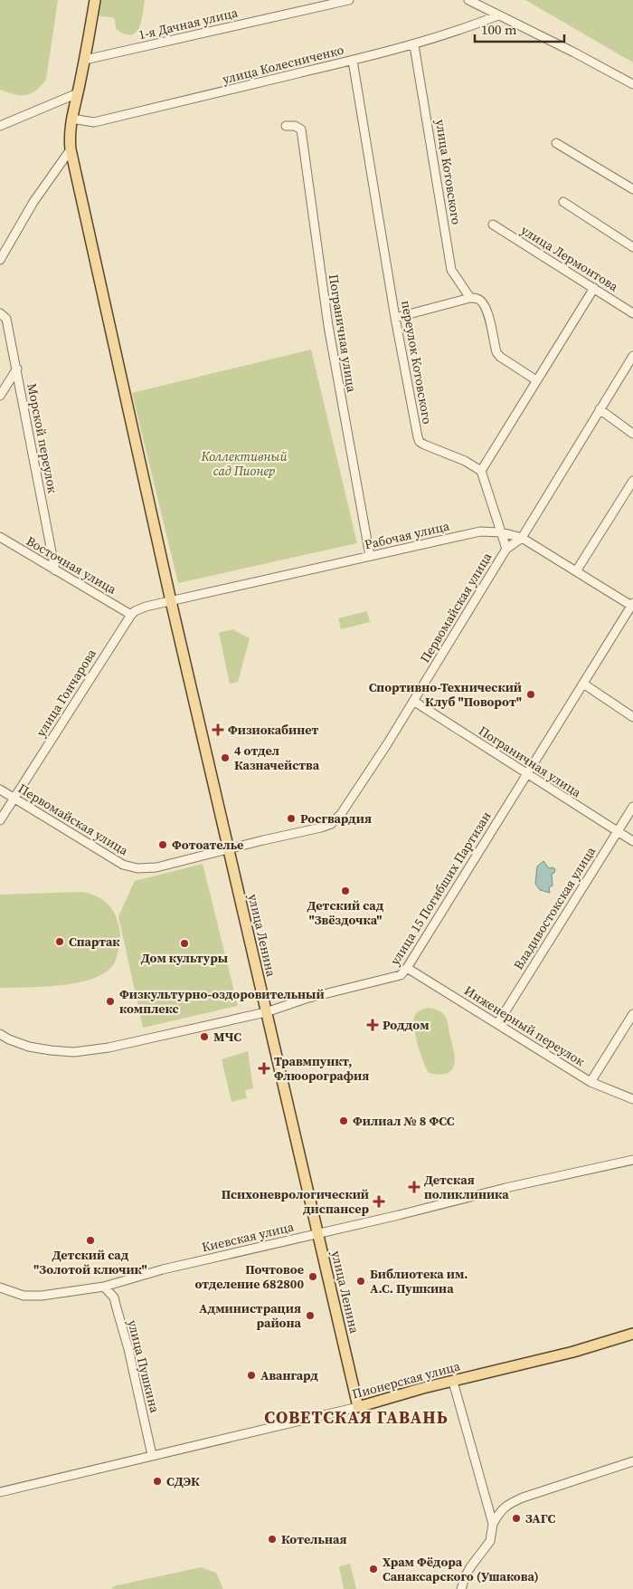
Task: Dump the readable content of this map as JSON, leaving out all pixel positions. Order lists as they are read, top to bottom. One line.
{"streets":{"main road":["улица Ленина","Пионерская улица"],"street":["1-я Дачная улица","улица Колесниченко","улица Котовского","улица Лермонтова","Пограничная улица","переулок Котовского","Морской переулок","Рабочая улица","Восточная улица","Первомайская улица","улица Гончарова","улица 15 Погибших Партизан","Владивостокская улица","Инженерный переулок","Киевская улица","улица Пушкина"]},"crossings":[["1-я Дачная улица","улица Ленина"],["улица Колесниченко","улица Котовского"],["улица Колесниченко","переулок Котовского"],["улица Колесниченко","улица Ленина"],["Пограничная улица","Рабочая улица"],["Пограничная улица","Первомайская улица"],["Пограничная улица","улица 15 Погибших Партизан"],["Пограничная улица","Владивостокская улица"],["Морской переулок","Восточная улица"],["Рабочая улица","Первомайская улица"],["Рабочая улица","улица 15 Погибших Партизан"],["Рабочая улица","улица Ленина"],["Восточная улица","улица Гончарова"],["Первомайская улица","улица Гончарова"],["Первомайская улица","улица Ленина"],["улица 15 Погибших Партизан","улица Ленина"],["улица 15 Погибших Партизан","Инженерный переулок"],["Владивостокская улица","Инженерный переулок"],["улица Ленина","Киевская улица"],["улица Ленина","Пионерская улица"],["Киевская улица","улица Пушкина"],["улица Пушкина","Пионерская улица"]],"districts":["СОВЕТСКАЯ ГАВАНЬ"],"parks":["Коллективный сад Пионер"],"places":{"other":["Спортивно-Технический Клуб \"Поворот\"","4 отдел Казначейства","Росгвардия","Фотоателье","Детский сад \"Звёздочка\"","Спартак","Дом культуры","Физкультурно-оздоровительный комплекс","МЧС","Филиал № 8 ФСС","Детский сад \"Золотой ключик\"","Почтовое отделение 682800","Библиотека им. А.С. Пушкина","Администрация района","Авангард","СДЭК","ЗАГС","Котельная","Храм Фёдора Санаксарского (Ушакова)"],"health":["Физиокабинет","Роддом","Травмпункт, Флюорография","Детская поликлиника","Психоневрологический диспансер"]},"scale_bar":"100 m"}
